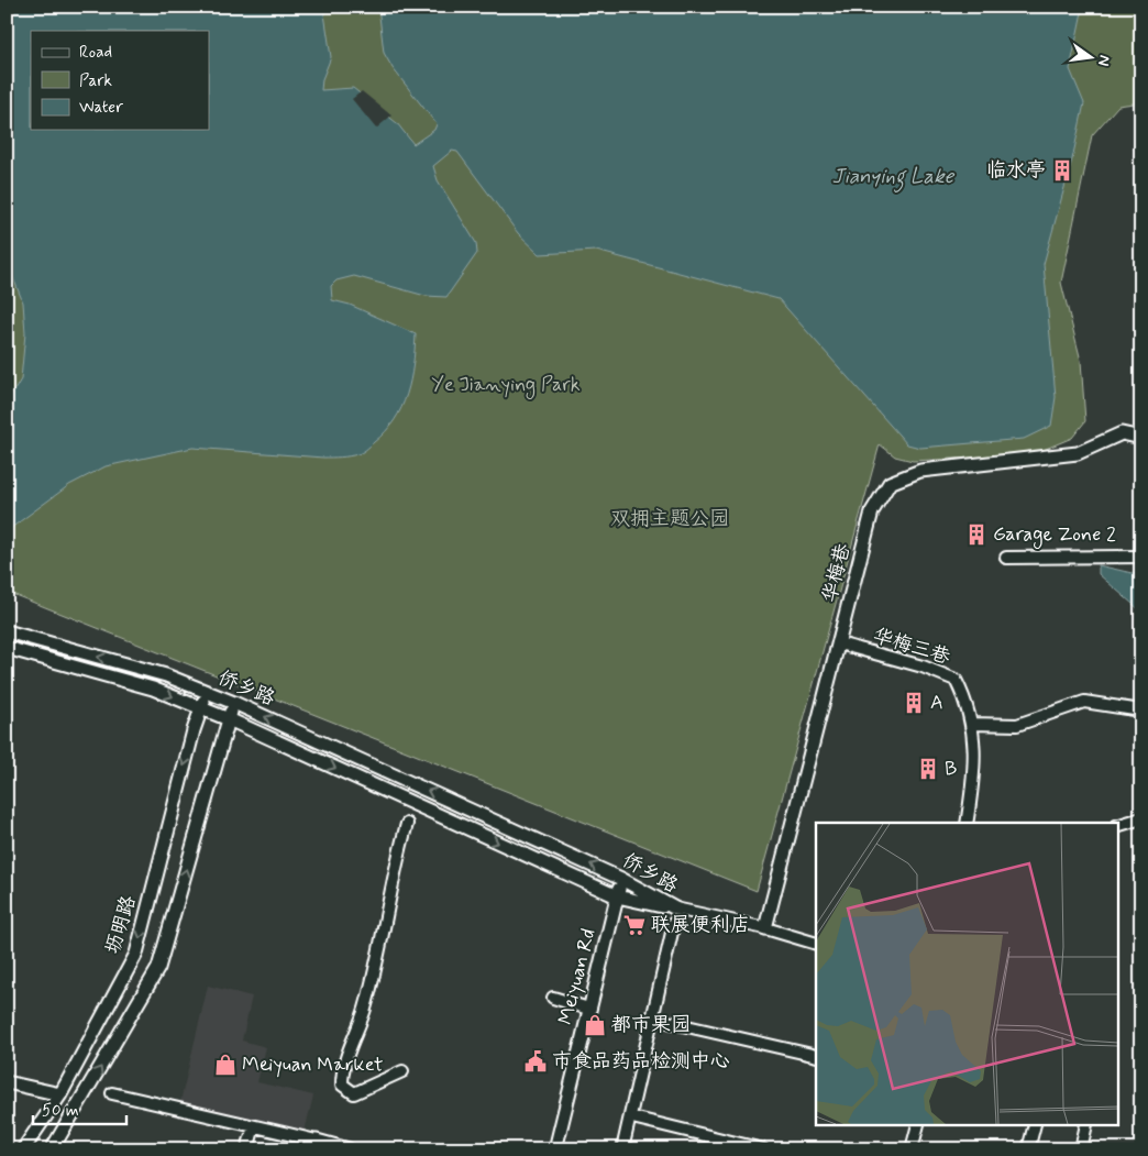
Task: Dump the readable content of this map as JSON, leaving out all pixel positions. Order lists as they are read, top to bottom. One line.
{"streets":{"street":["华梅巷","华梅三巷","侨乡路","坜明路","Meiyuan Rd"]},"crossings":[["华梅巷","华梅三巷"],["侨乡路","坜明路"],["侨乡路","Meiyuan Rd"]],"water":["Jianying Lake"],"parks":["Ye Jianying Park","双拥主题公园"],"places":{"building":["临水亭","Garage Zone 2","A","B"],"supermarket":["联展便利店"],"shop":["都市果园","Meiyuan Market"],"public building":["市食品药品检测中心"]},"legend":["Road","Park","Water"],"scale_bar":"50 m","north":"right"}
